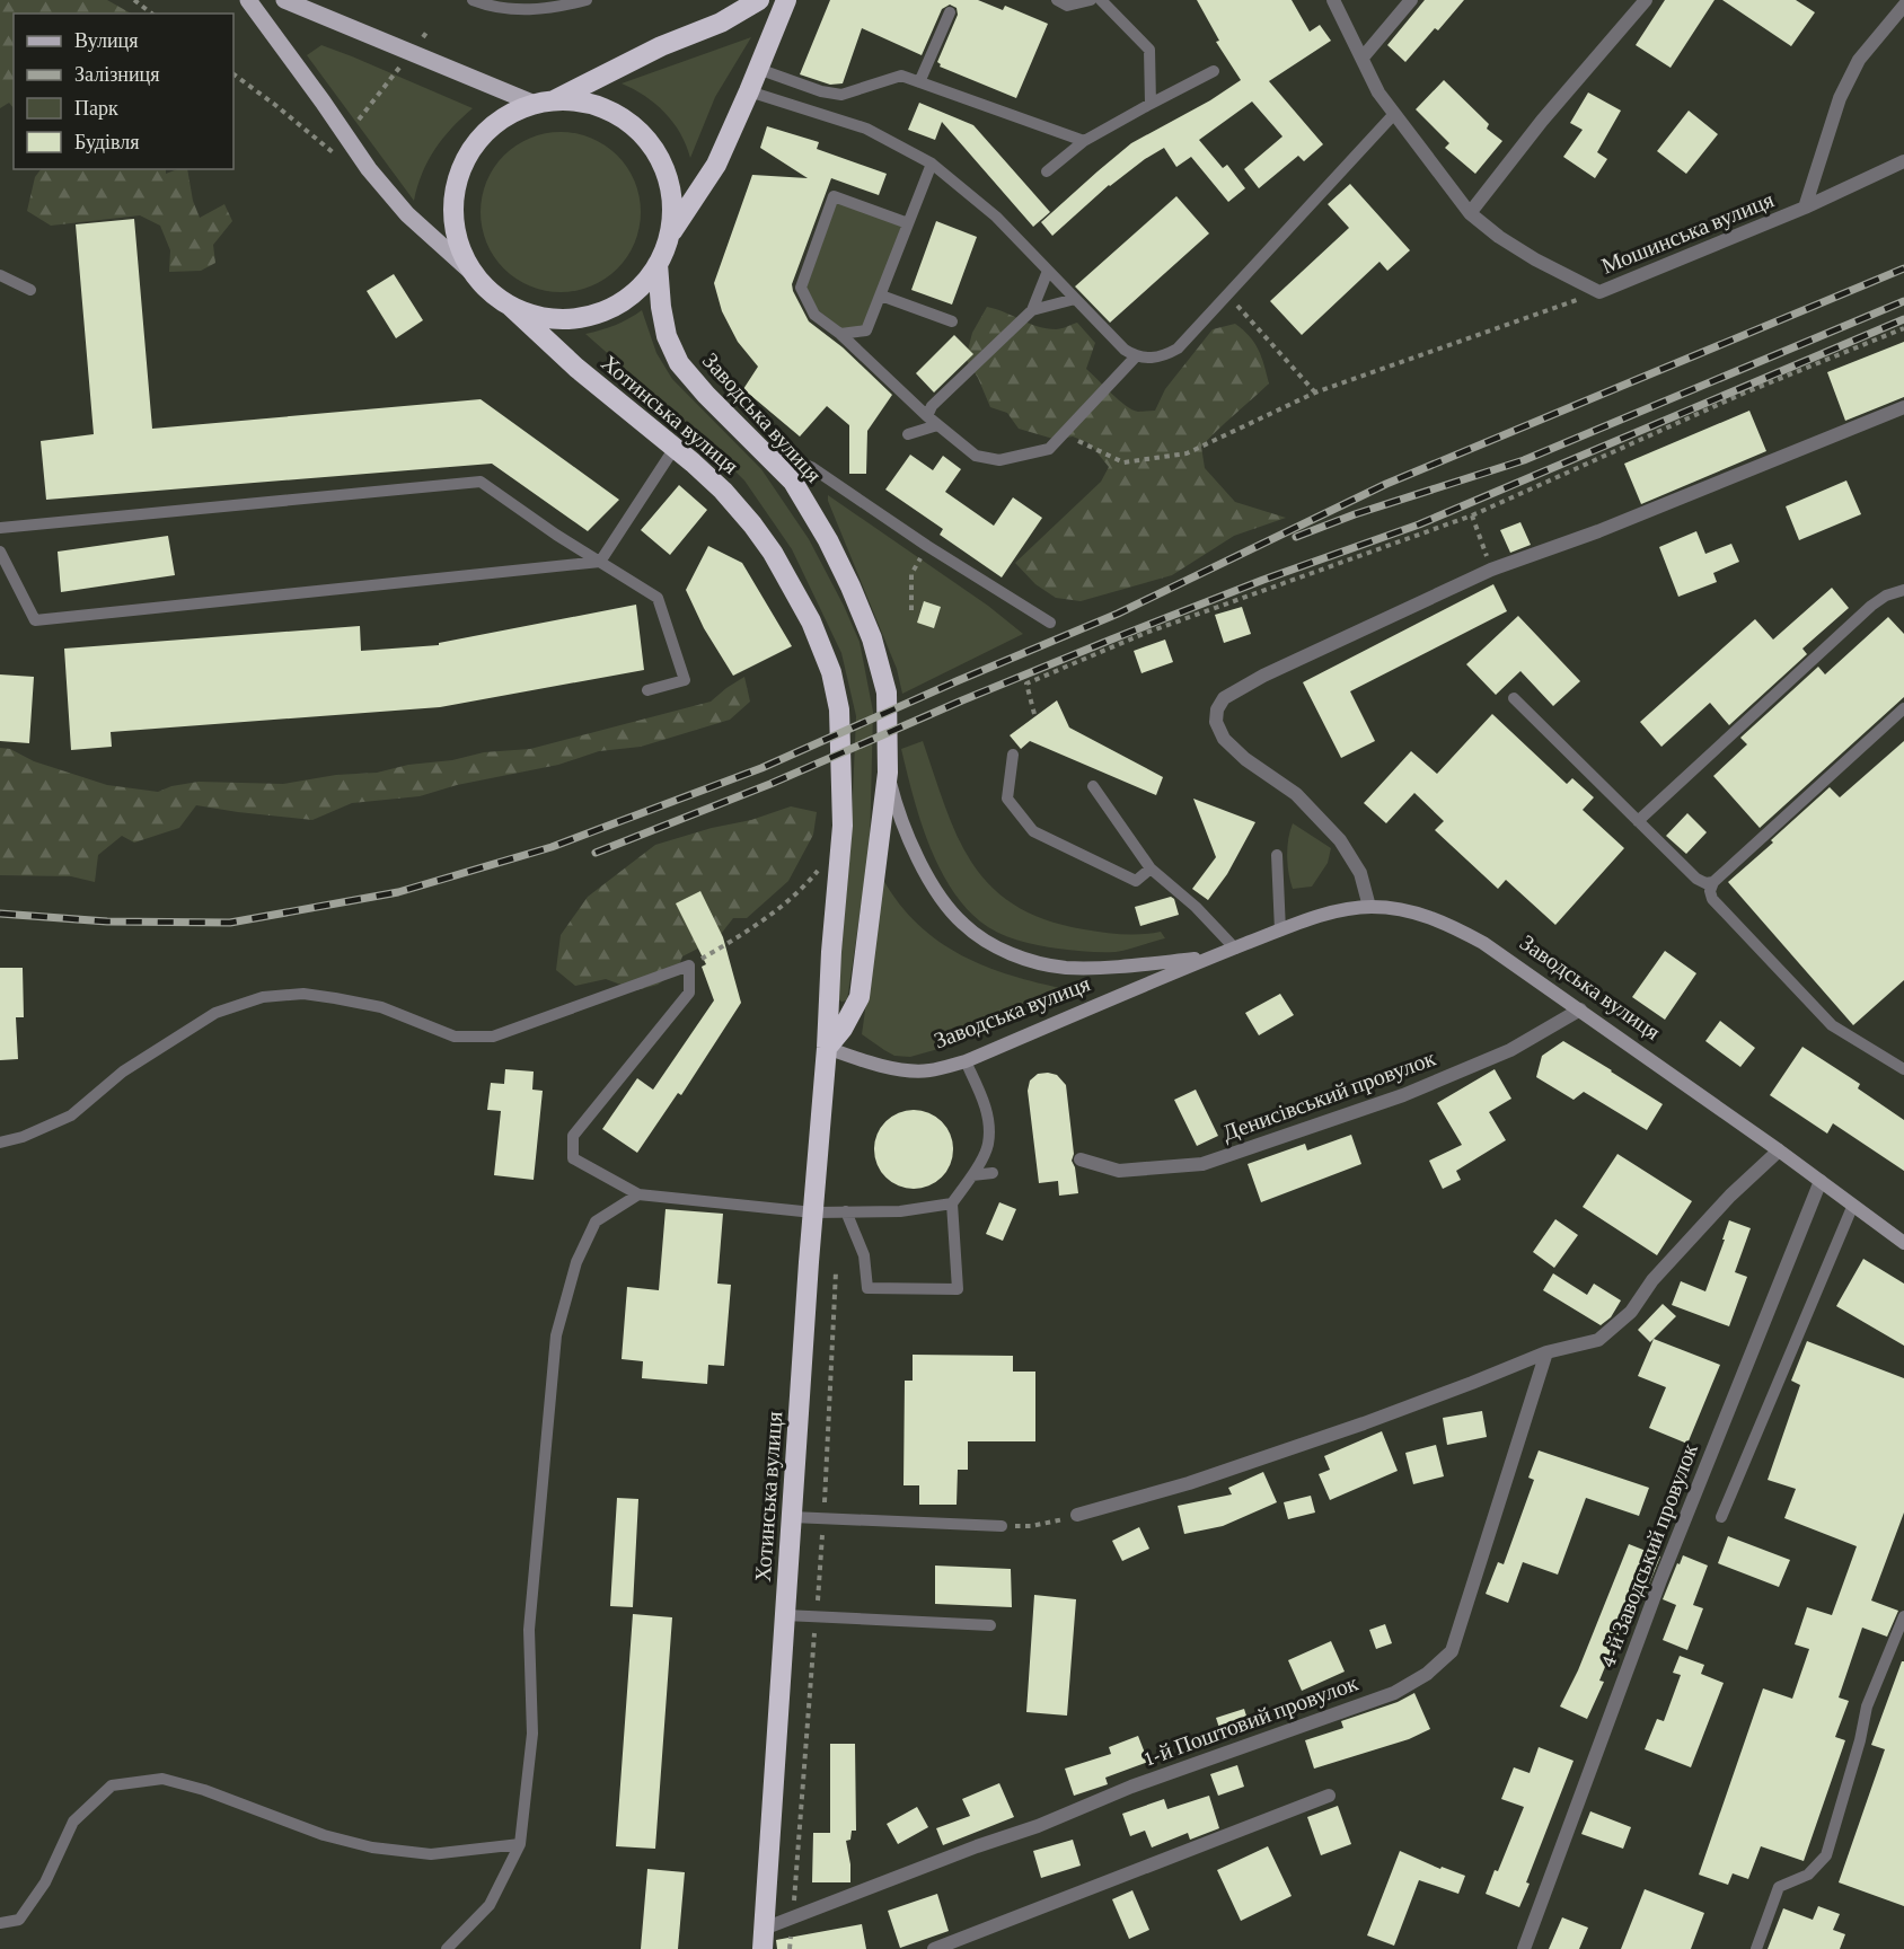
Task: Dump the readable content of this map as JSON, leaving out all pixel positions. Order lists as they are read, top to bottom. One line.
{"streets":{"highway":["Хотинська вулиця","Заводська вулиця"],"street":["Мошинська вулиця","Денисівський провулок","4-й Заводський провулок","1-й Поштовий провулок"]},"crossings":[["Хотинська вулиця","Заводська вулиця"],["Хотинська вулиця","1-й Поштовий провулок"],["Заводська вулиця","Денисівський провулок"],["Заводська вулиця","4-й Заводський провулок"]],"legend":["Вулиця","Залізниця","Парк","Будівля"]}
